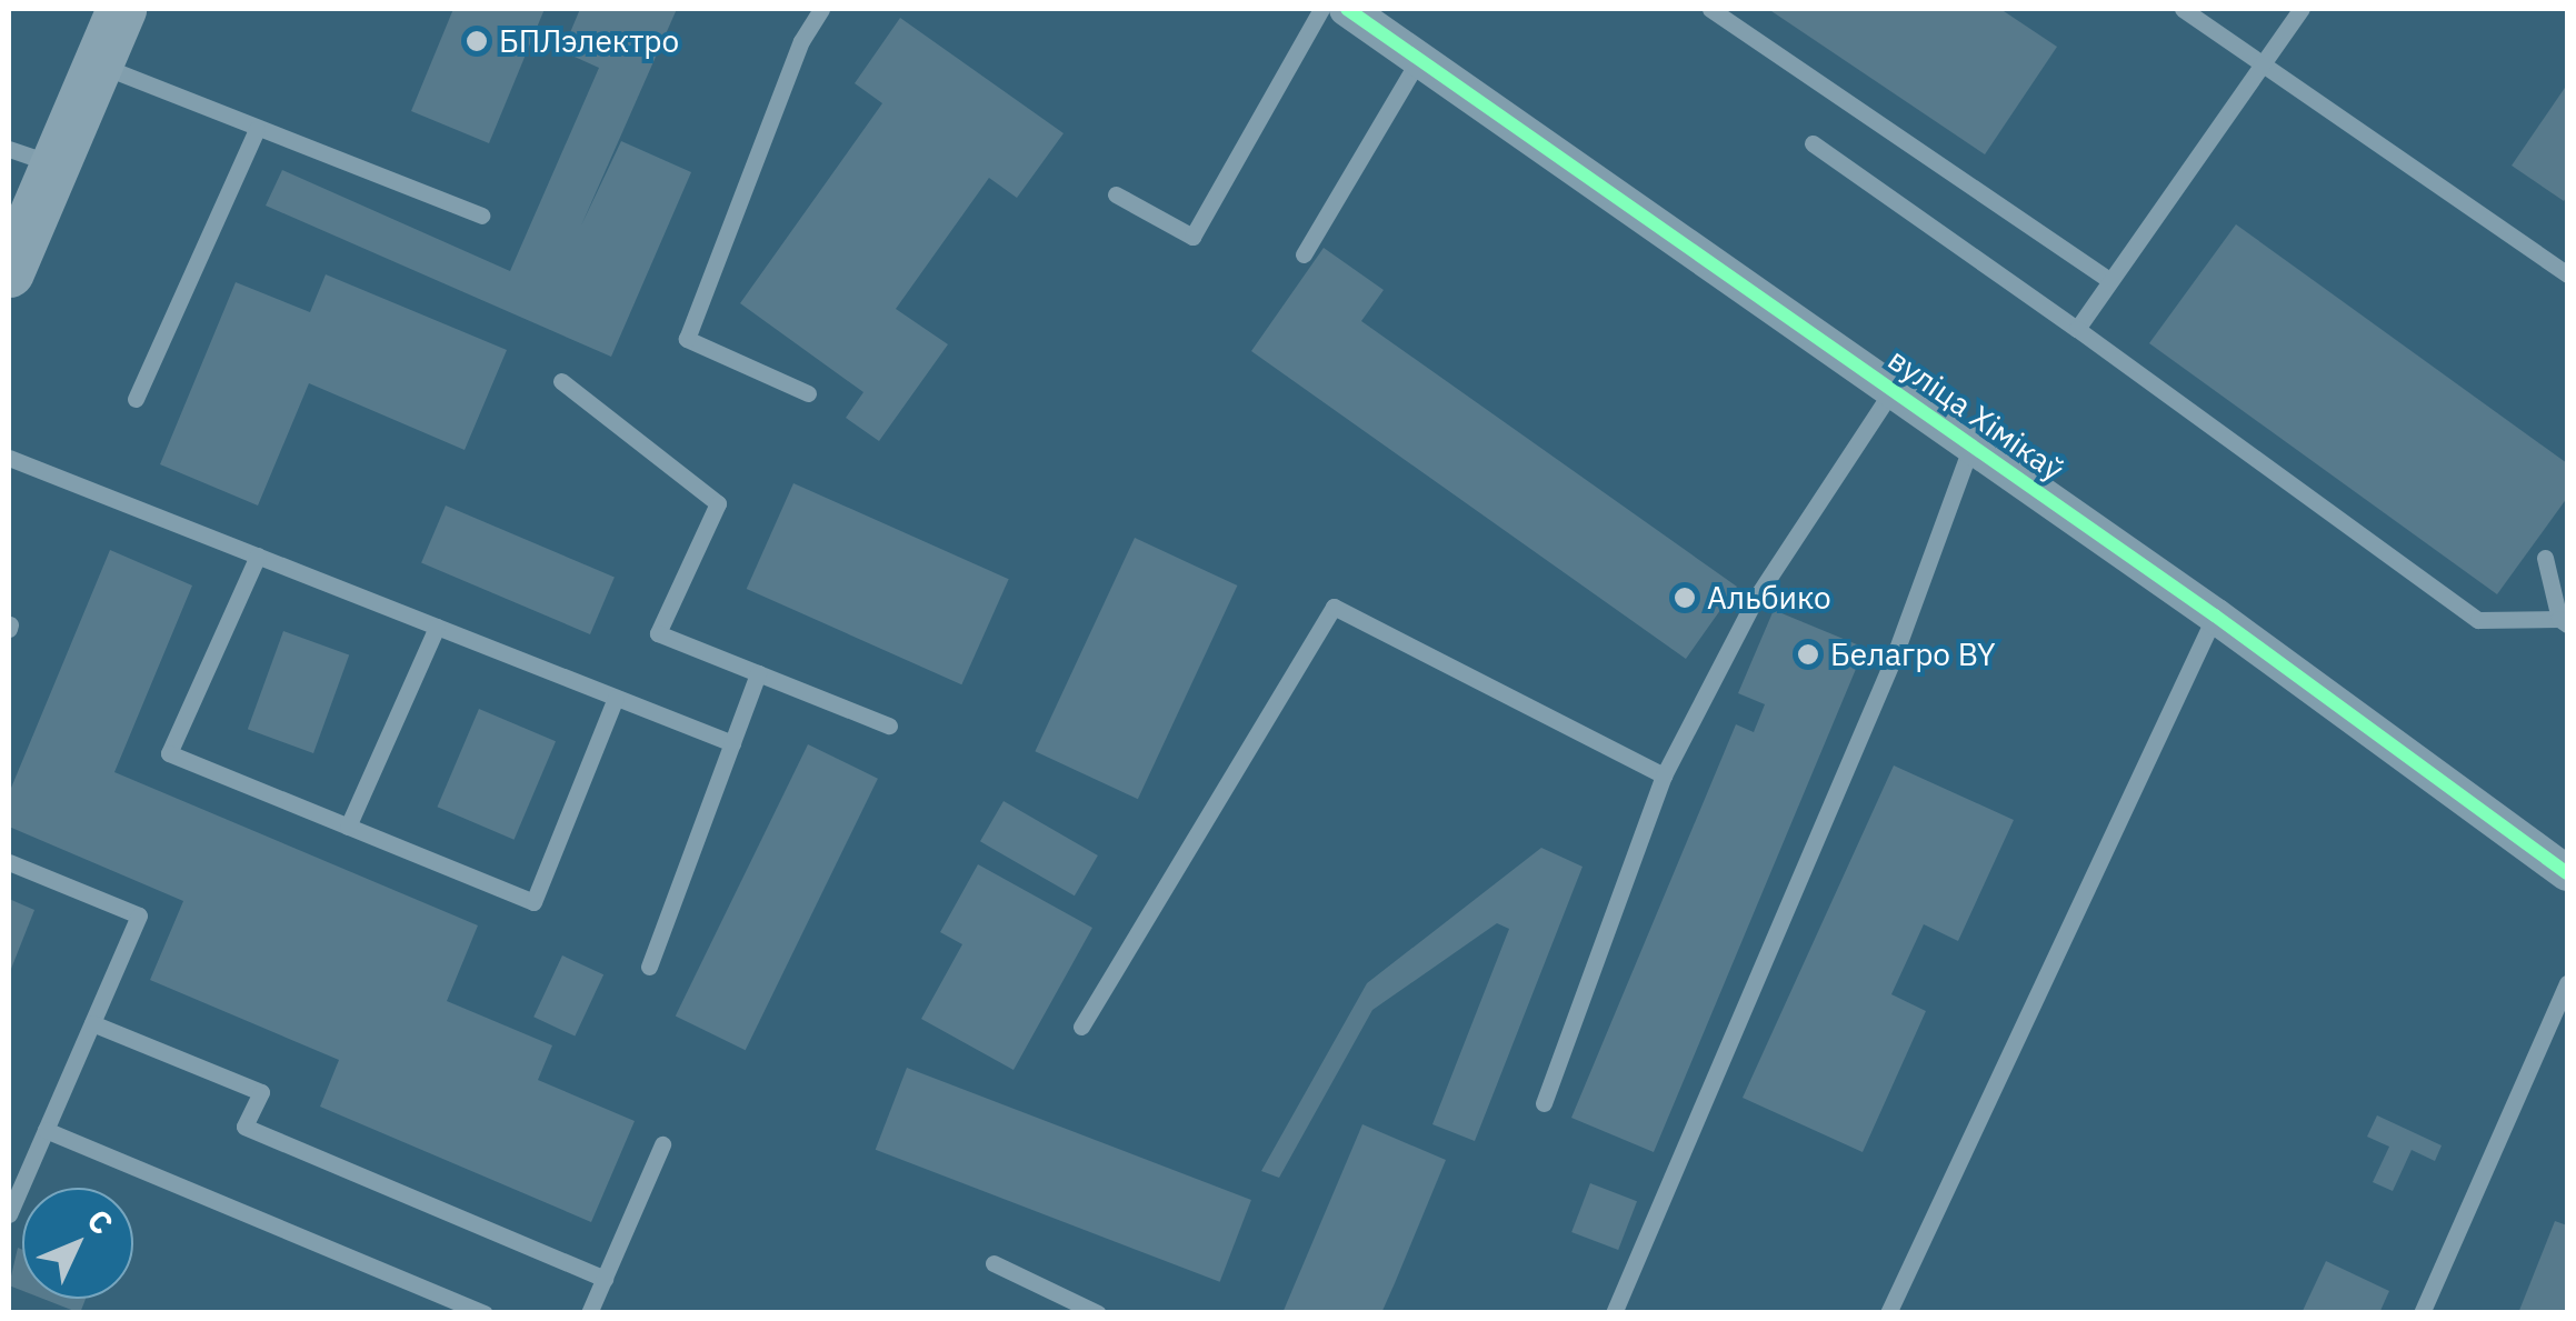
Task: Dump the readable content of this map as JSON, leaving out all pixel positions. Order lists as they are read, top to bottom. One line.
{"streets":{"street":["вуліца Хімікаў"]},"places":["БПЛэлектро","Альбико","Белагро BY"],"north":"top right"}
